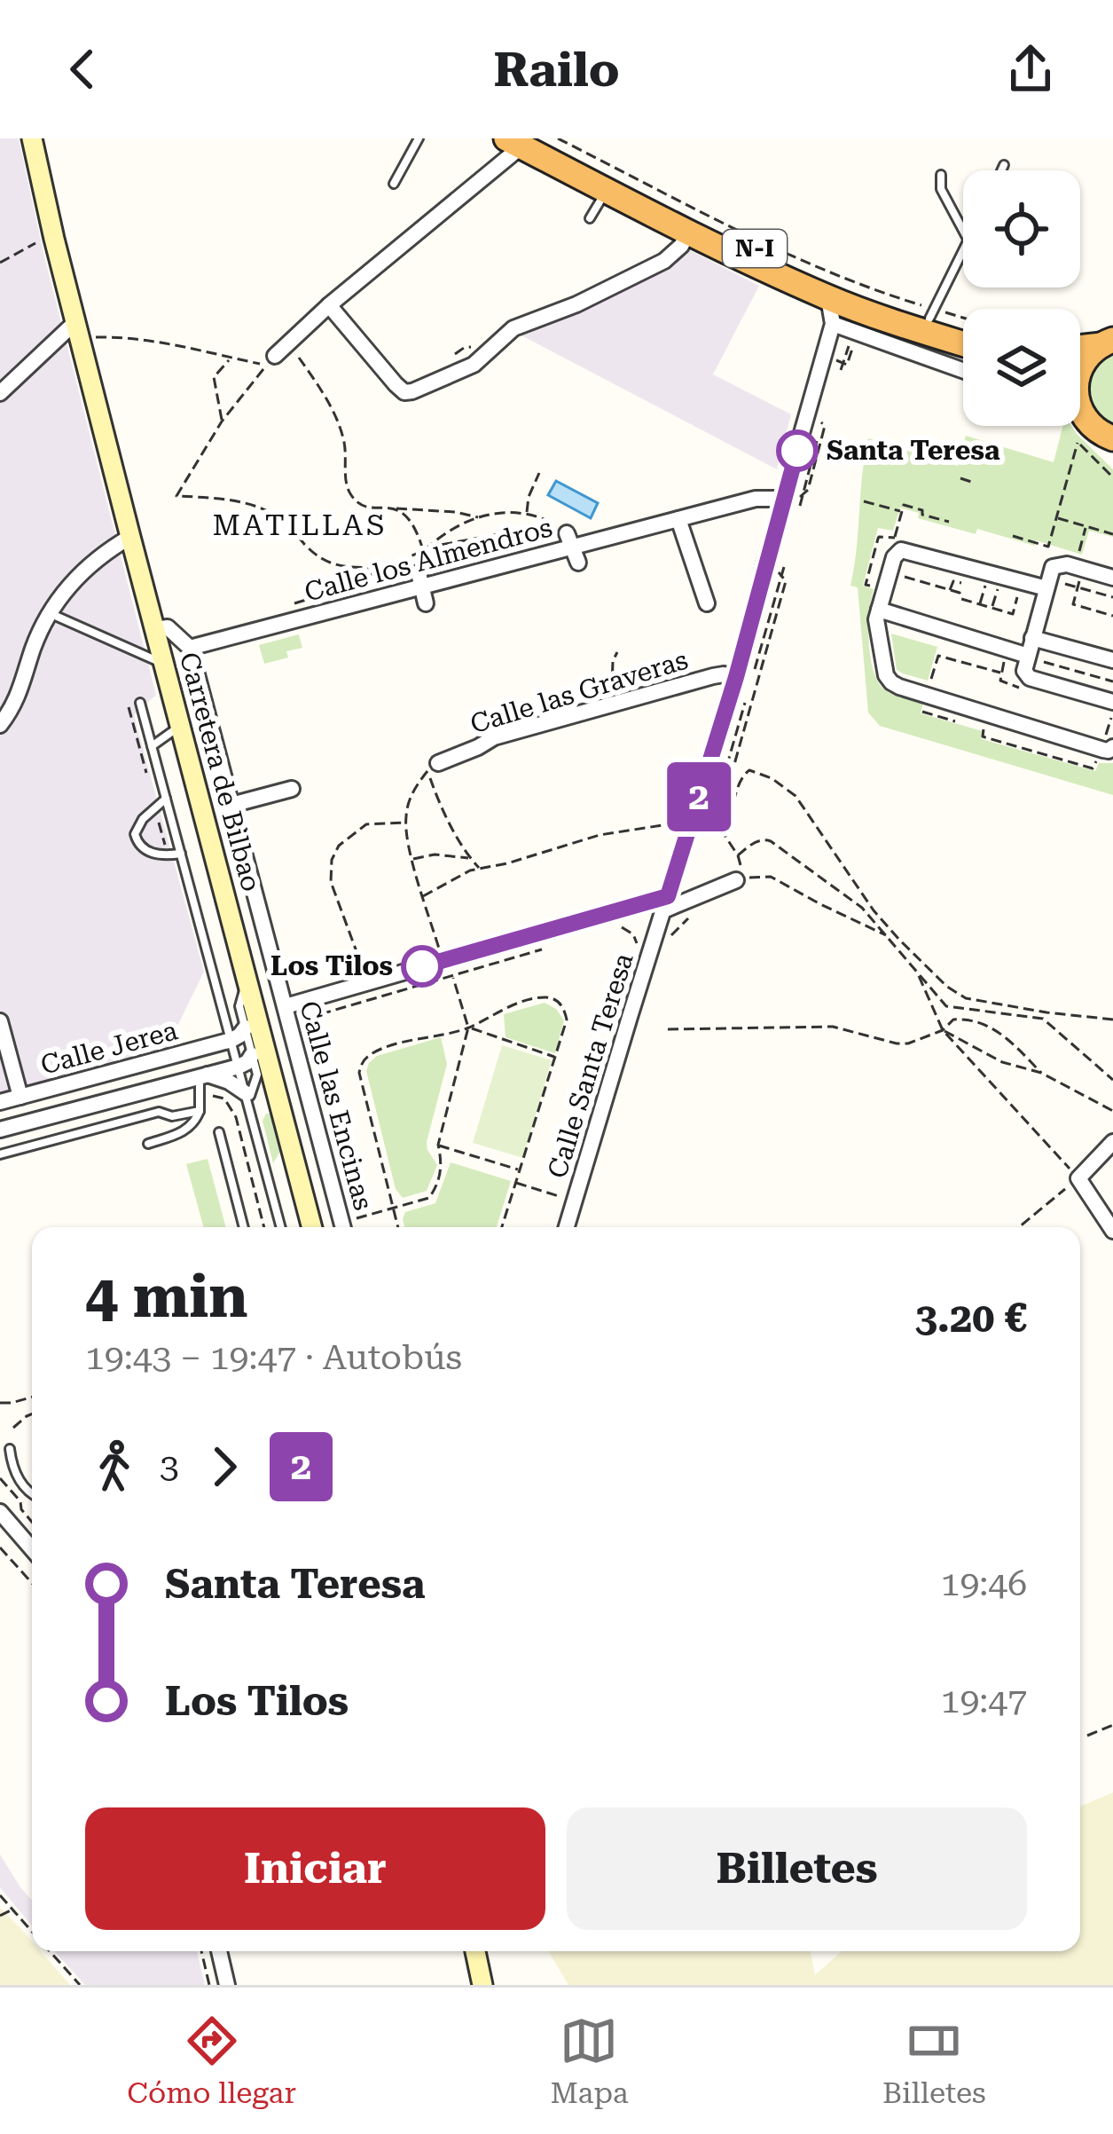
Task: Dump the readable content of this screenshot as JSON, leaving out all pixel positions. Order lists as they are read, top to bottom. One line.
{"streets":{"highway":["N-I"],"main road":["Carretera de Bilbao"],"street":["Calle los Almendros","Calle las Graveras","Calle Jerea","Calle Santa Teresa","Calle las Encinas"]},"crossings":[["N-I","Calle Santa Teresa"],["Calle los Almendros","Calle Santa Teresa"],["Calle los Almendros","Calle las Encinas"],["Calle las Graveras","Calle Santa Teresa"]],"districts":["MATILLAS"],"places":["Santa Teresa","Los Tilos"],"lines":["bus line 2"],"page":{"header":"Railo","on_map":"2","heading":["4 min","19:43 – 19:47 · Autobús","3.20 €"],"legs":["3","2"],"list":[{"name":"Santa Teresa","value":"19:46"},{"name":"Los Tilos","value":"19:47"}],"buttons":["Iniciar","Billetes"],"tabs":["Cómo llegar","Mapa","Billetes"]}}
